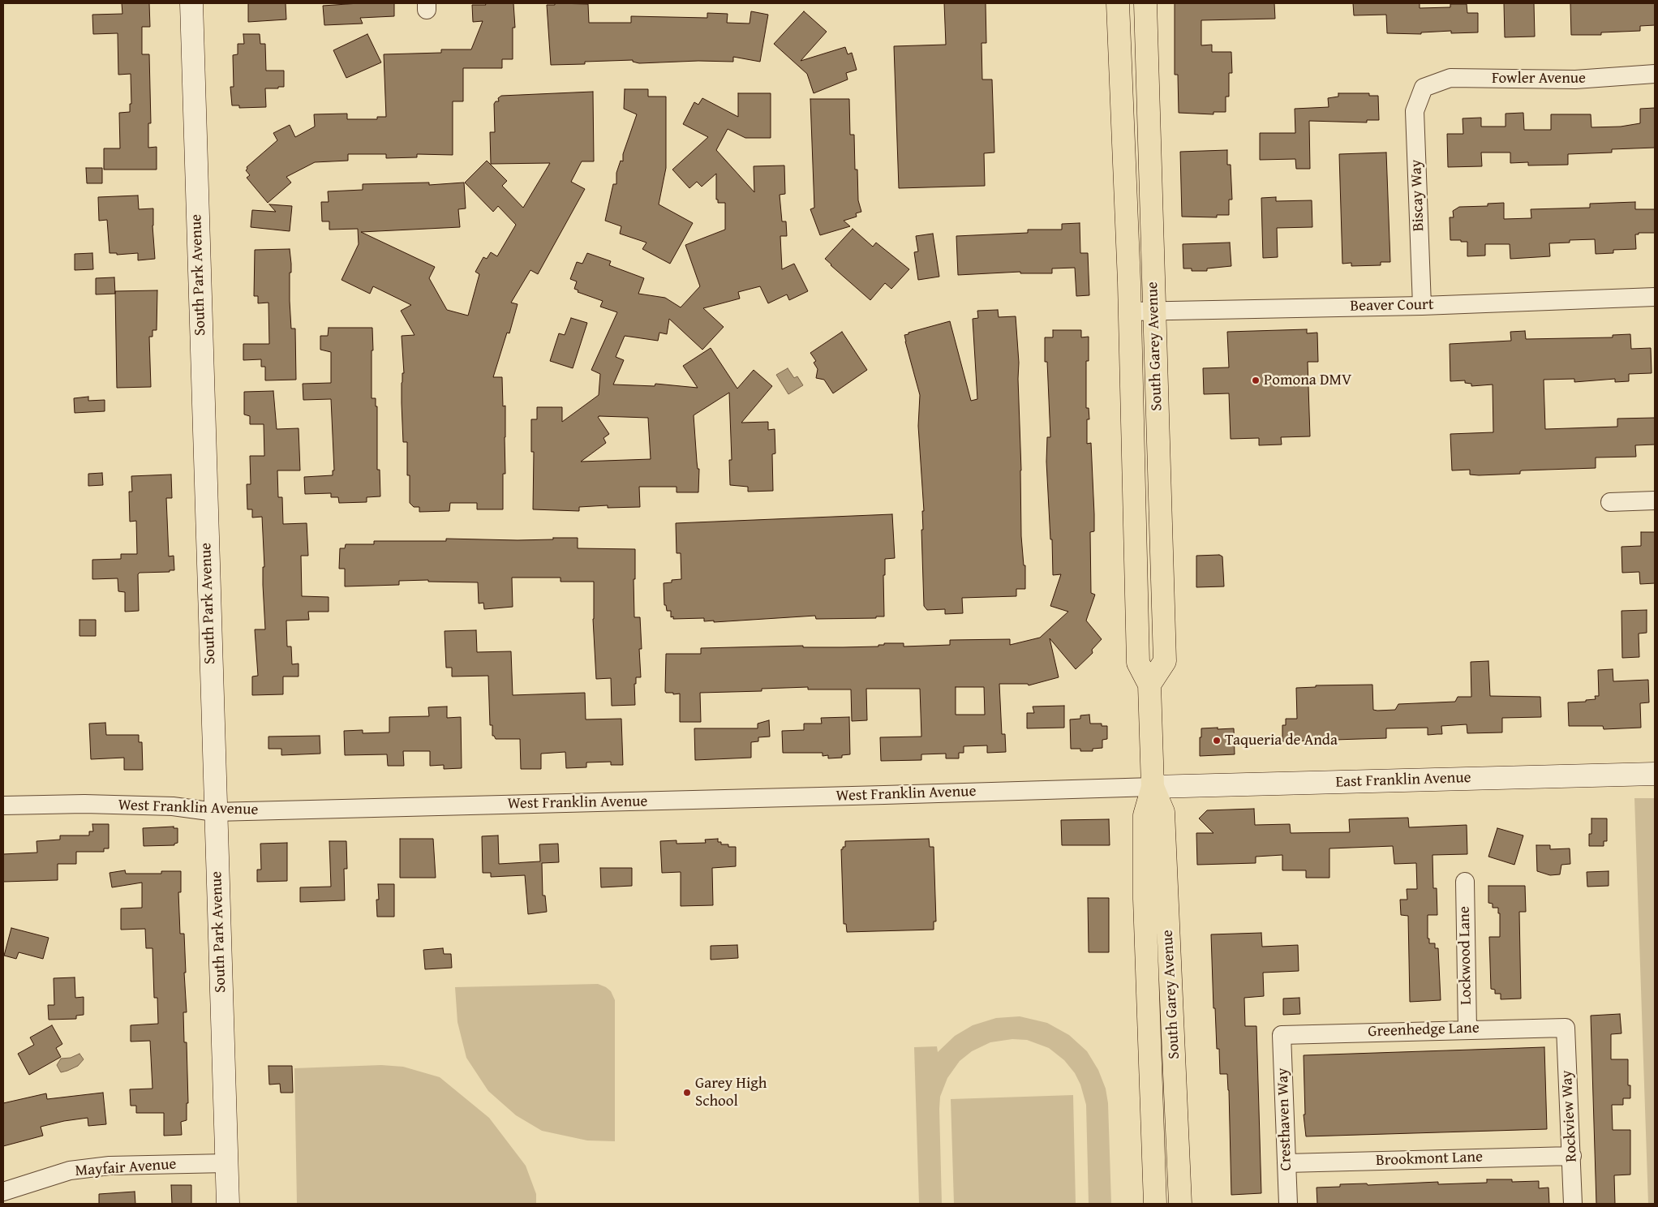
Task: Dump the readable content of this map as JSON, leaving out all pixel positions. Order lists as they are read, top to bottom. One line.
{"streets":{"main road":["South Garey Avenue"],"street":["Fowler Avenue","Biscay Way","South Park Avenue","Beaver Court","East Franklin Avenue","West Franklin Avenue","Lockwood Lane","Greenhedge Lane","Rockview Way","Cresthaven Way","Brookmont Lane","Mayfair Avenue"]},"crossings":[["Fowler Avenue","Biscay Way"],["Biscay Way","Beaver Court"],["South Park Avenue","West Franklin Avenue"],["South Park Avenue","Mayfair Avenue"],["Beaver Court","South Garey Avenue"],["South Garey Avenue","East Franklin Avenue"],["South Garey Avenue","West Franklin Avenue"],["East Franklin Avenue","West Franklin Avenue"],["Lockwood Lane","Greenhedge Lane"],["Greenhedge Lane","Rockview Way"],["Greenhedge Lane","Cresthaven Way"],["Rockview Way","Brookmont Lane"],["Cresthaven Way","Brookmont Lane"]],"places":["Pomona DMV","Taqueria de Anda","Garey High School"]}
